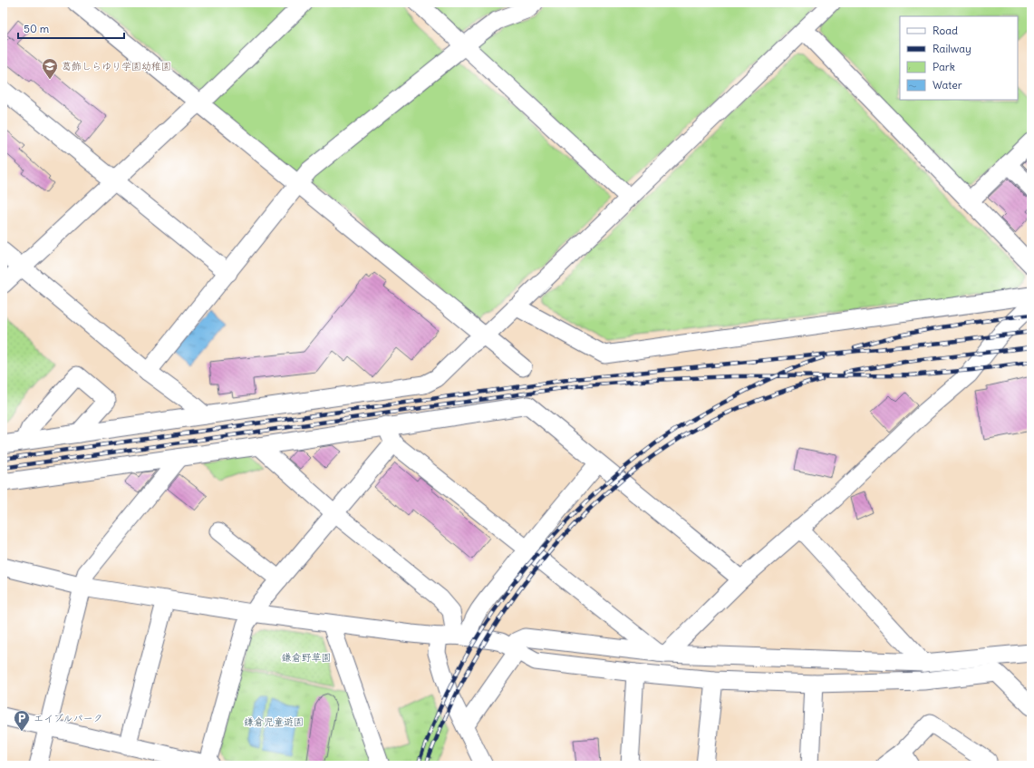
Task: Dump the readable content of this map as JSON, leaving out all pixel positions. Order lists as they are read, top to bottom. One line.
{"parks":["鎌倉野草園","鎌倉児童遊園"],"places":{"school or university":["葛飾しらゆり学園幼稚園"],"parking":["エイブルパーク"]},"legend":["Road","Railway","Park","Water"],"scale_bar":"50 m"}
